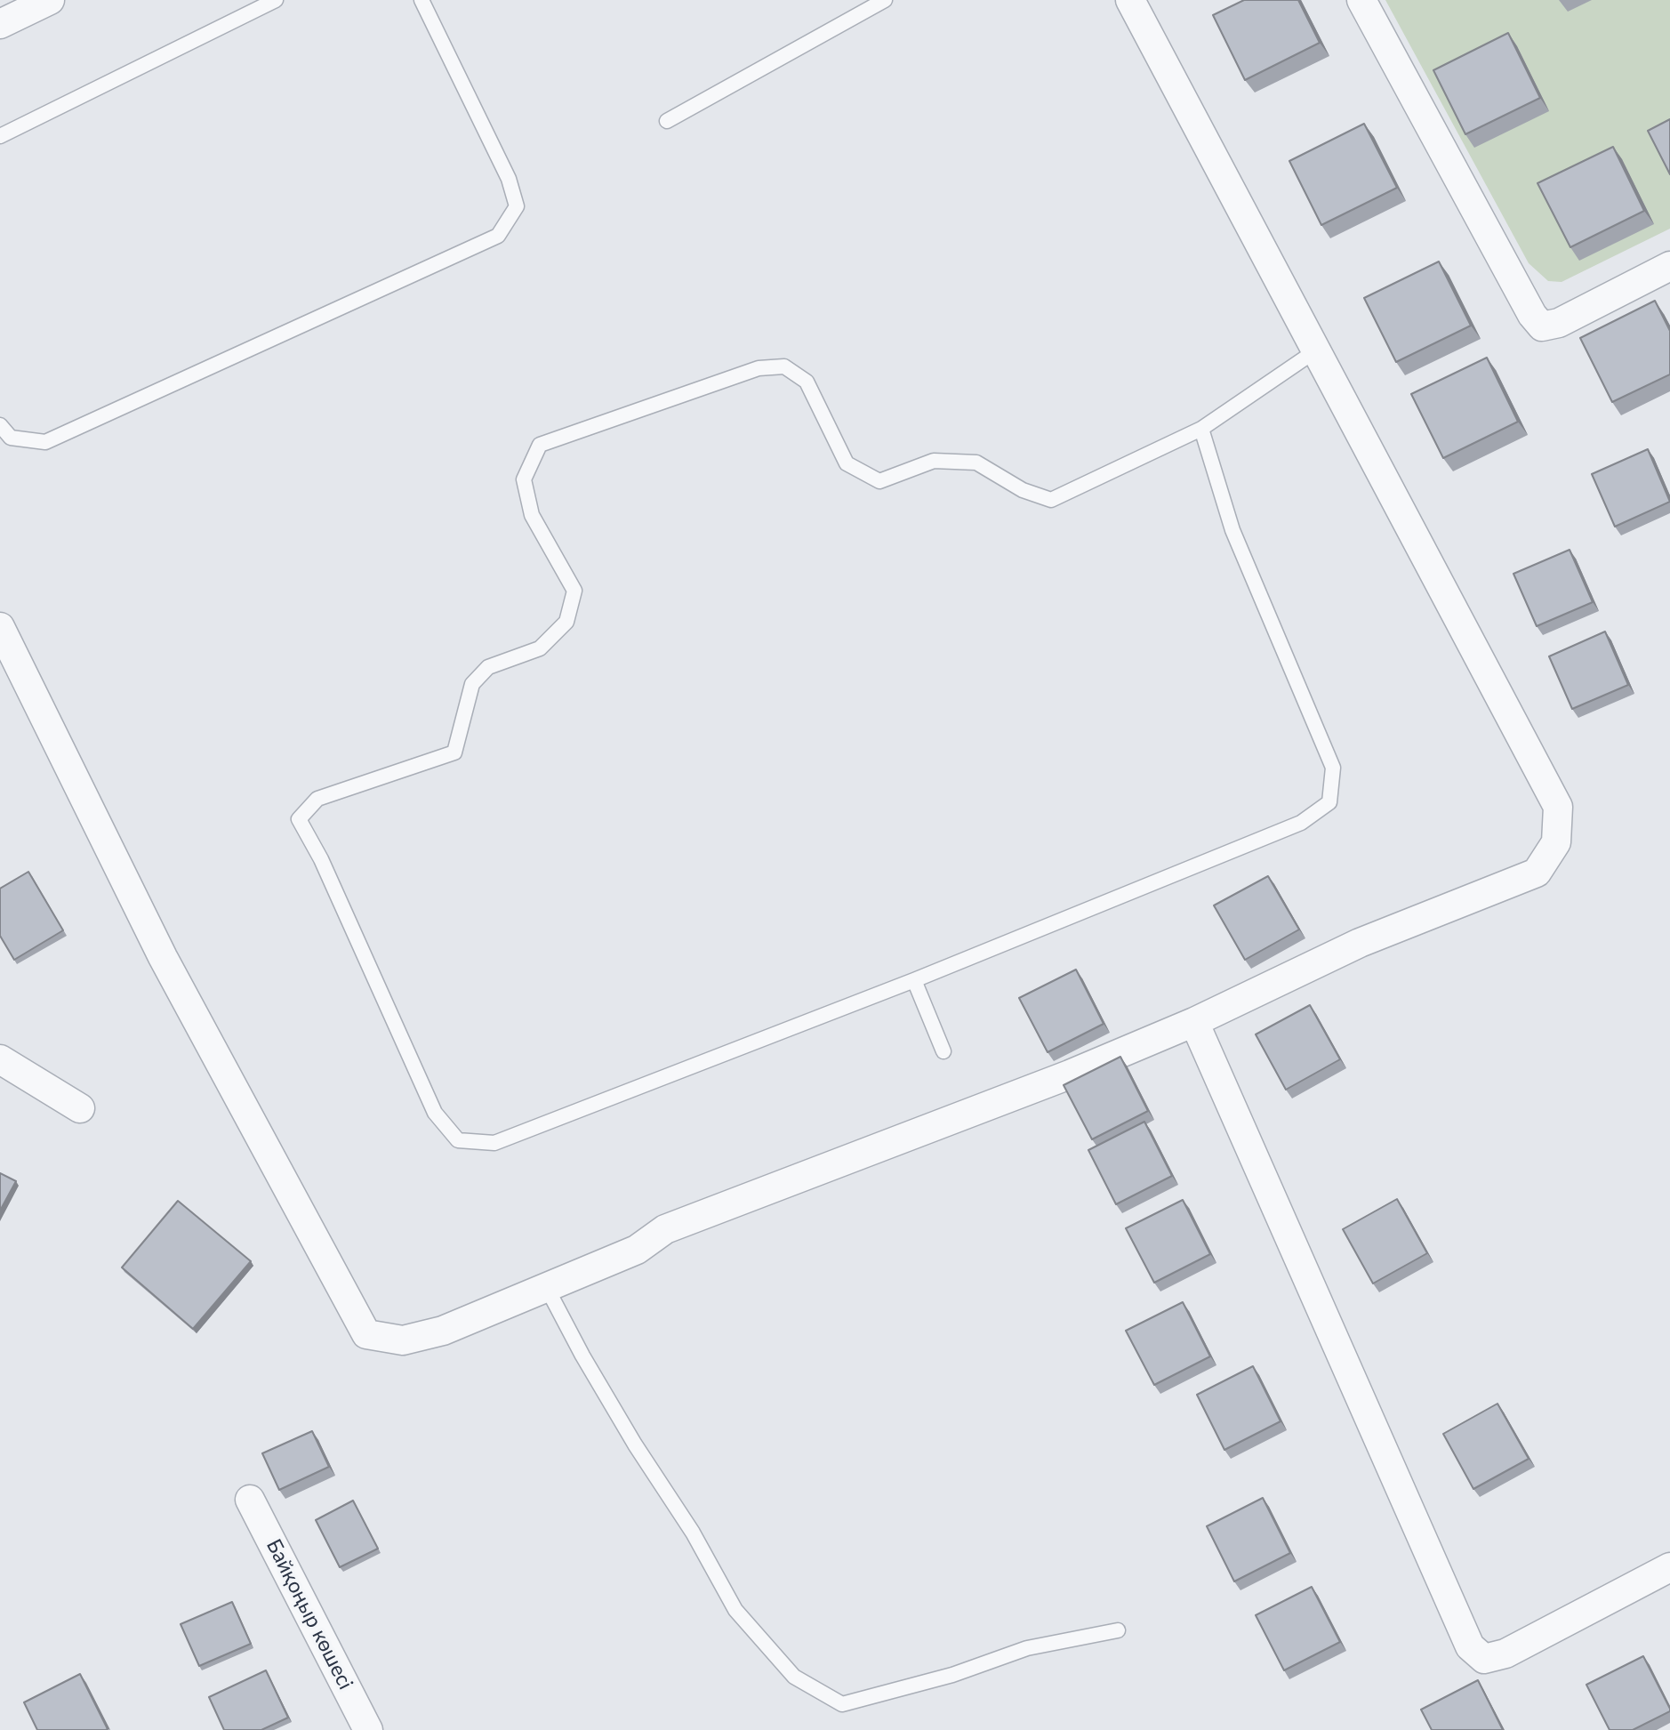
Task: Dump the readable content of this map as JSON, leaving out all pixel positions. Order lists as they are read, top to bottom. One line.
{"streets":{"street":["Байқоңыр көшесі"]}}
